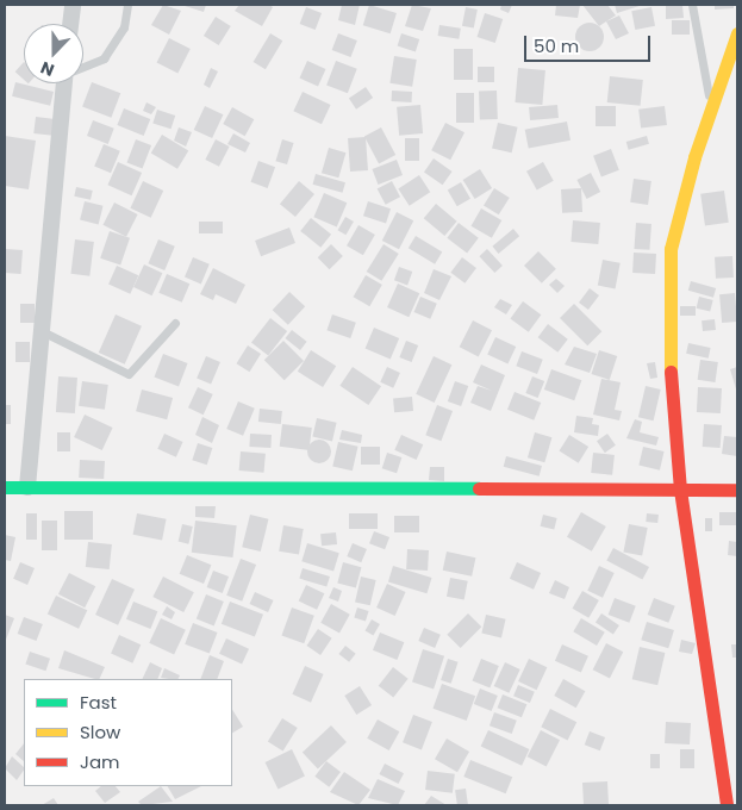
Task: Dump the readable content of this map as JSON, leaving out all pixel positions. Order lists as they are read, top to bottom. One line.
{"legend":["Fast","Slow","Jam"],"scale_bar":"50 m","north":"bottom"}
